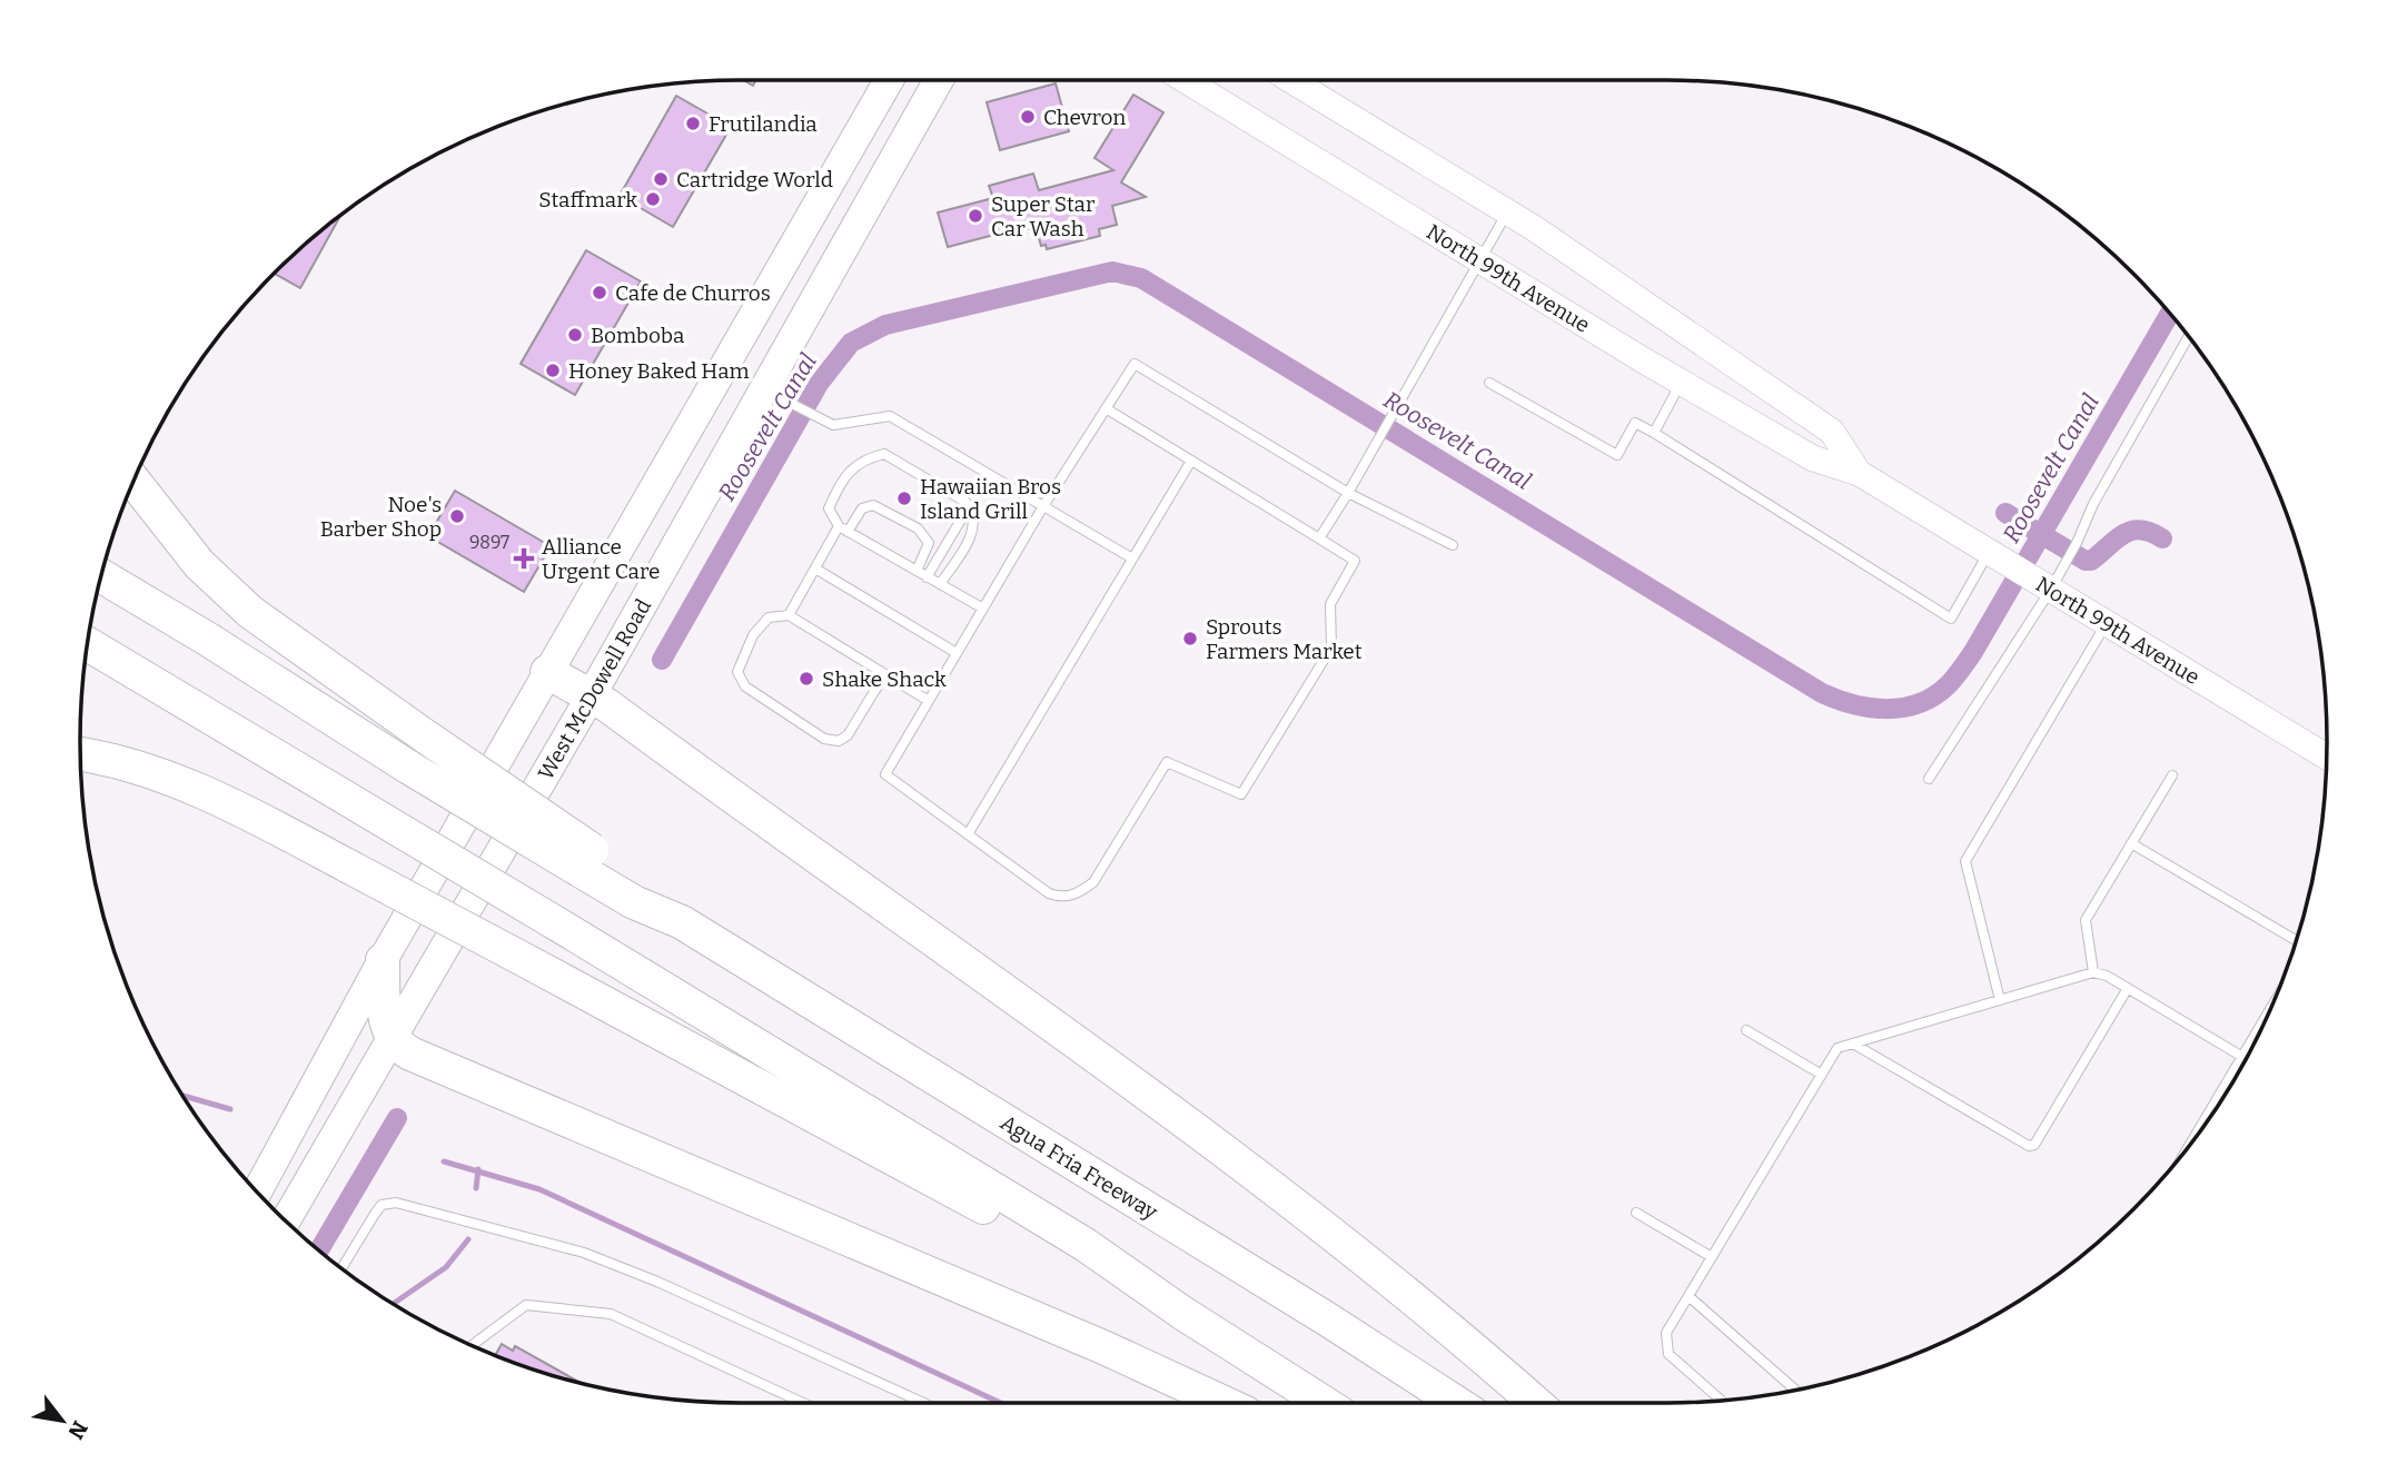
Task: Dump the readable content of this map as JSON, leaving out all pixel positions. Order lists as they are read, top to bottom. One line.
{"streets":{"highway":["Agua Fria Freeway"],"main road":["North 99th Avenue","West McDowell Road"]},"water":["Roosevelt Canal"],"places":{"other":["Chevron","Frutilandia","Cartridge World","Staffmark","Super Star Car Wash","Cafe de Churros","Bomboba","Honey Baked Ham","Hawaiian Bros Island Grill","Noe's Barber Shop","Sprouts Farmers Market","Shake Shack"],"health":["Alliance Urgent Care"]},"house_numbers":["9897"],"north":"bottom right"}
